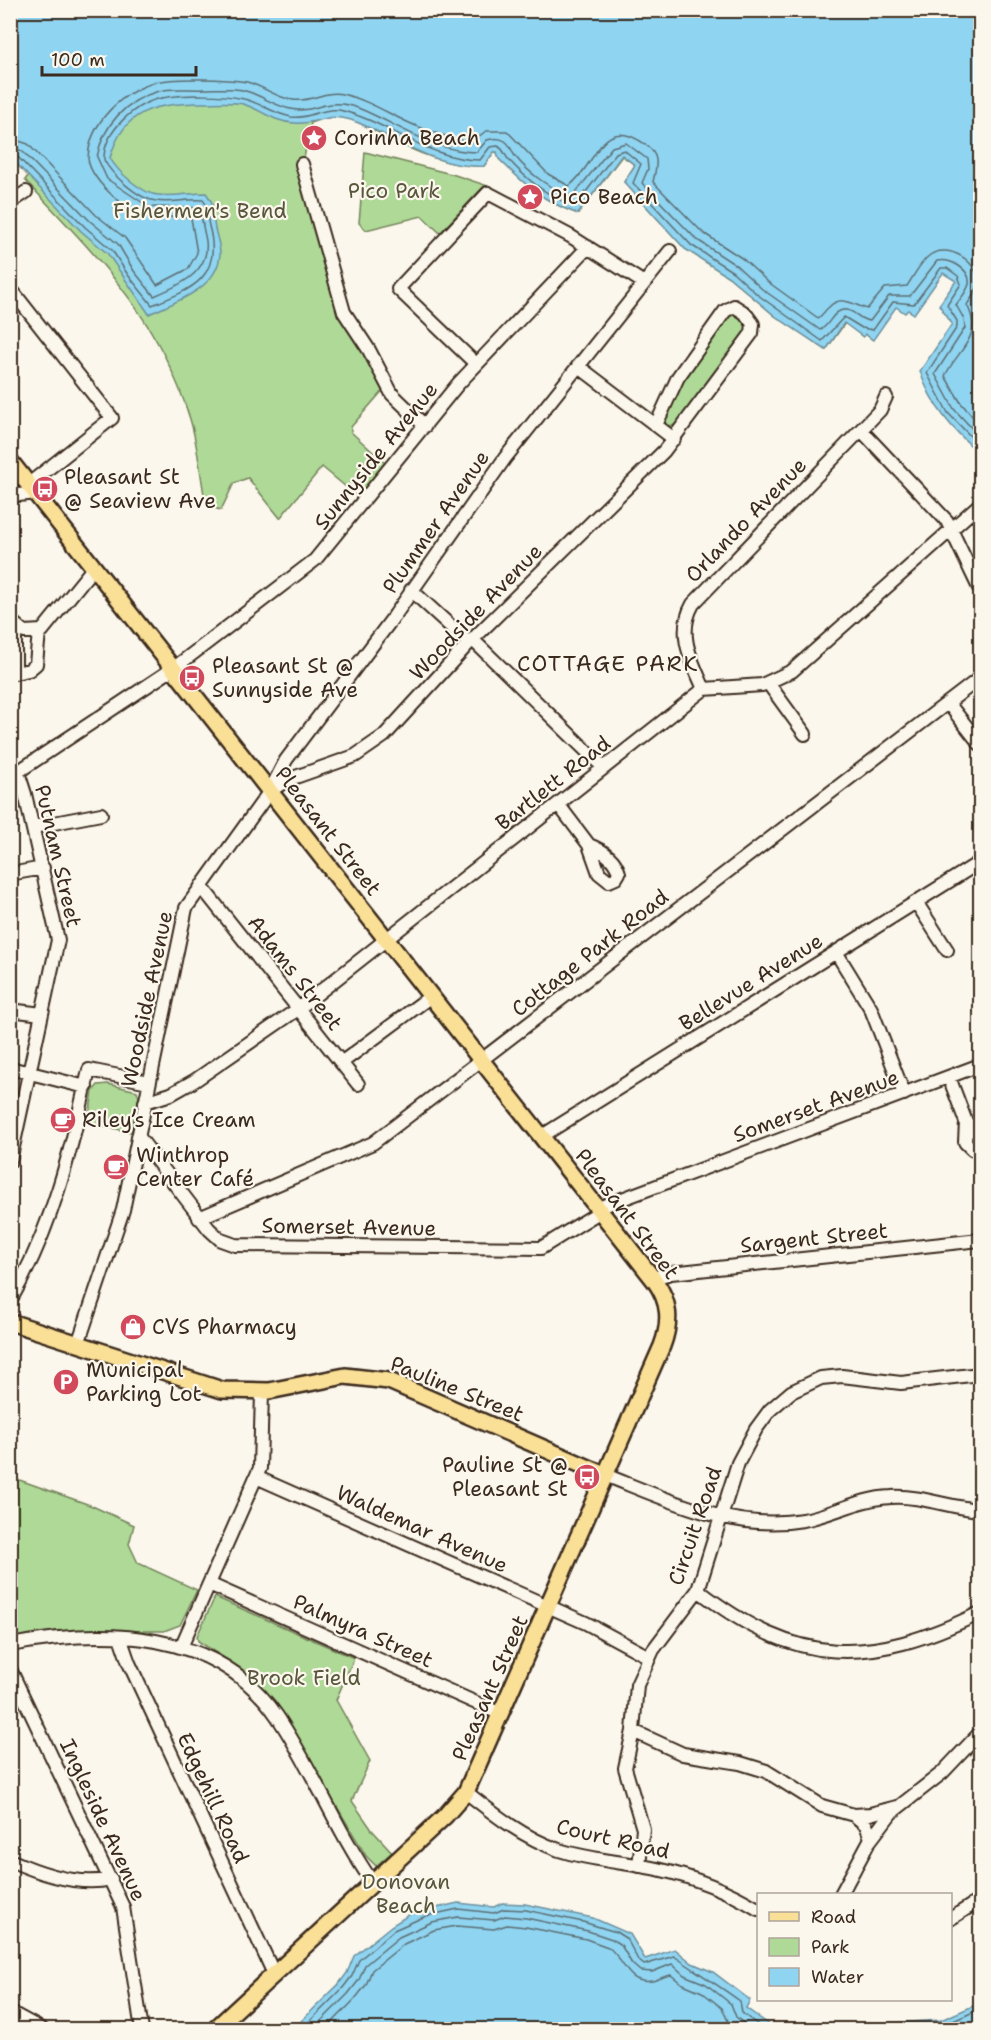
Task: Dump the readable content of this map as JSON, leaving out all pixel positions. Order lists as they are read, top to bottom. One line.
{"streets":{"main road":["Pleasant Street","Pauline Street"],"street":["Sunnyside Avenue","Orlando Avenue","Plummer Avenue","Woodside Avenue","Bartlett Road","Putnam Street","Cottage Park Road","Adams Street","Bellevue Avenue","Somerset Avenue","Sargent Street","Circuit Road","Waldemar Avenue","Palmyra Street","Edgehill Road","Ingleside Avenue","Court Road"]},"crossings":[["Sunnyside Avenue","Pleasant Street"],["Sunnyside Avenue","Putnam Street"],["Orlando Avenue","Bartlett Road"],["Plummer Avenue","Woodside Avenue"],["Plummer Avenue","Pleasant Street"],["Woodside Avenue","Bartlett Road"],["Woodside Avenue","Pleasant Street"],["Woodside Avenue","Adams Street"],["Woodside Avenue","Somerset Avenue"],["Woodside Avenue","Pauline Street"],["Bartlett Road","Pleasant Street"],["Bartlett Road","Adams Street"],["Pleasant Street","Cottage Park Road"],["Pleasant Street","Bellevue Avenue"],["Pleasant Street","Somerset Avenue"],["Pleasant Street","Sargent Street"],["Pleasant Street","Pauline Street"],["Pleasant Street","Waldemar Avenue"],["Pleasant Street","Palmyra Street"],["Pleasant Street","Edgehill Road"],["Pleasant Street","Court Road"],["Cottage Park Road","Somerset Avenue"],["Circuit Road","Waldemar Avenue"],["Circuit Road","Court Road"]],"districts":["COTTAGE PARK"],"parks":["Pico Park","Fishermen's Bend","Brook Field","Donovan Beach"],"places":{"place":["Corinha Beach","Pico Beach"],"bus stop":["Pleasant St @ Seaview Ave","Pleasant St @ Sunnyside Ave","Pauline St @ Pleasant St"],"cafe":["Riley’s Ice Cream","Winthrop Center Café"],"shop":["CVS Pharmacy"],"parking":["Municipal Parking Lot"]},"legend":["Road","Park","Water"],"scale_bar":"100 m"}
